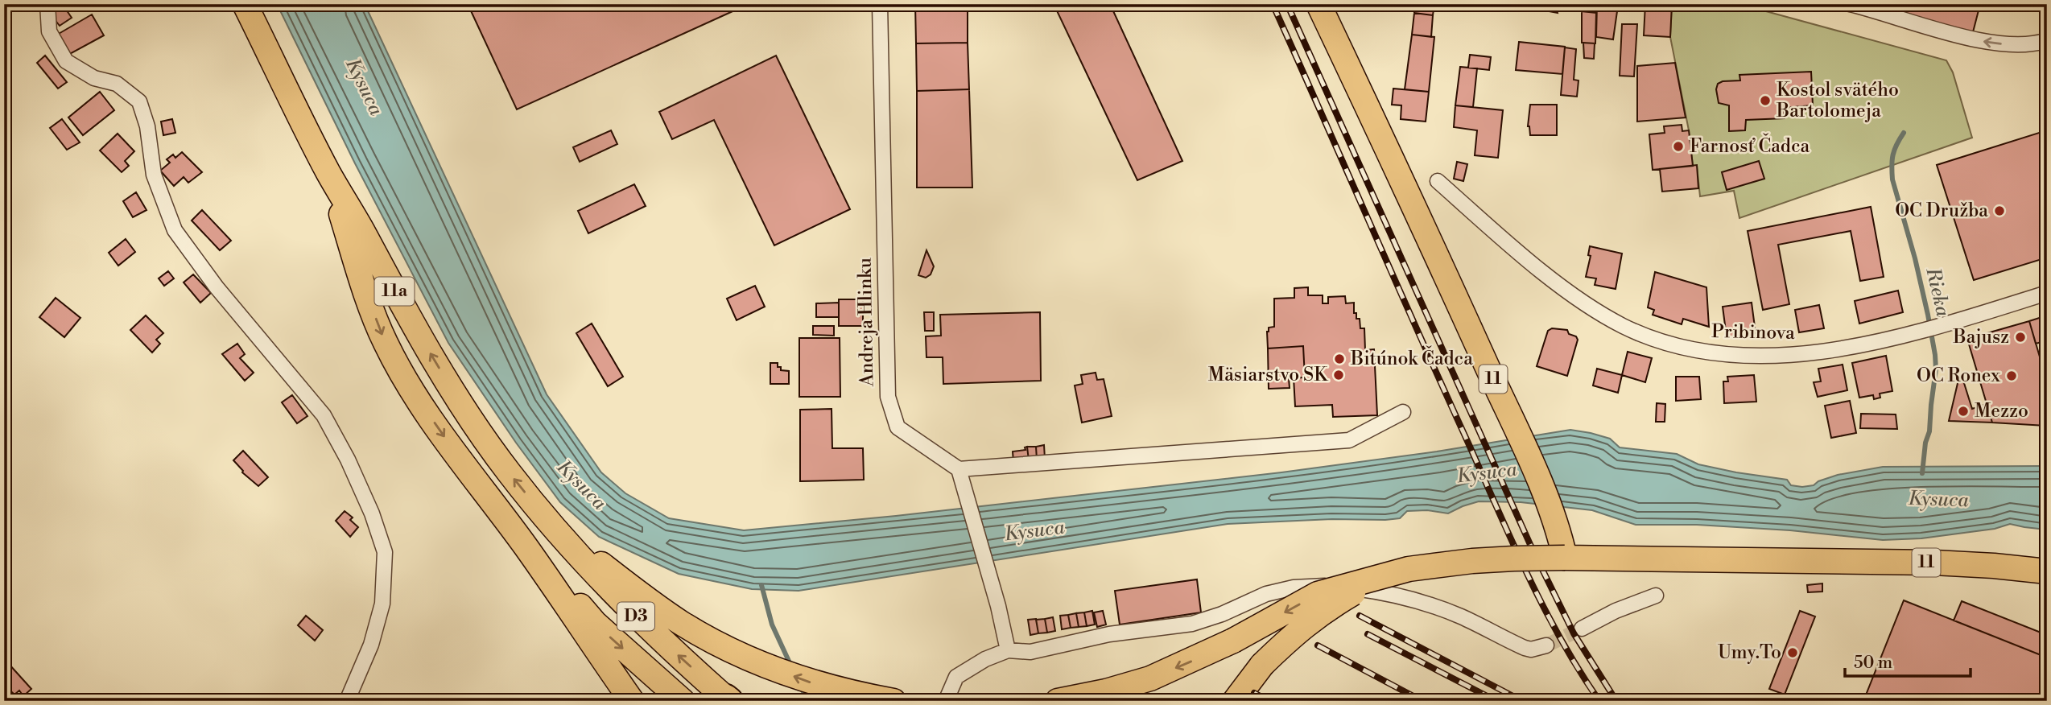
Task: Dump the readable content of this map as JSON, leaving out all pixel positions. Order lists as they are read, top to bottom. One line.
{"streets":{"main road":["11a","11","D3"],"street":["Andreja Hlinku","Pribinova"]},"crossings":[["11a","D3"]],"water":["Kysuca","Rieka"],"places":["Kostol svätého Bartolomeja","Farnosť Čadca","OC Družba","Bajusz","Bitúnok Čadca","Mäsiarstvo SK","OC Ronex","Mezzo","Umy.To"],"scale_bar":"50 m"}
